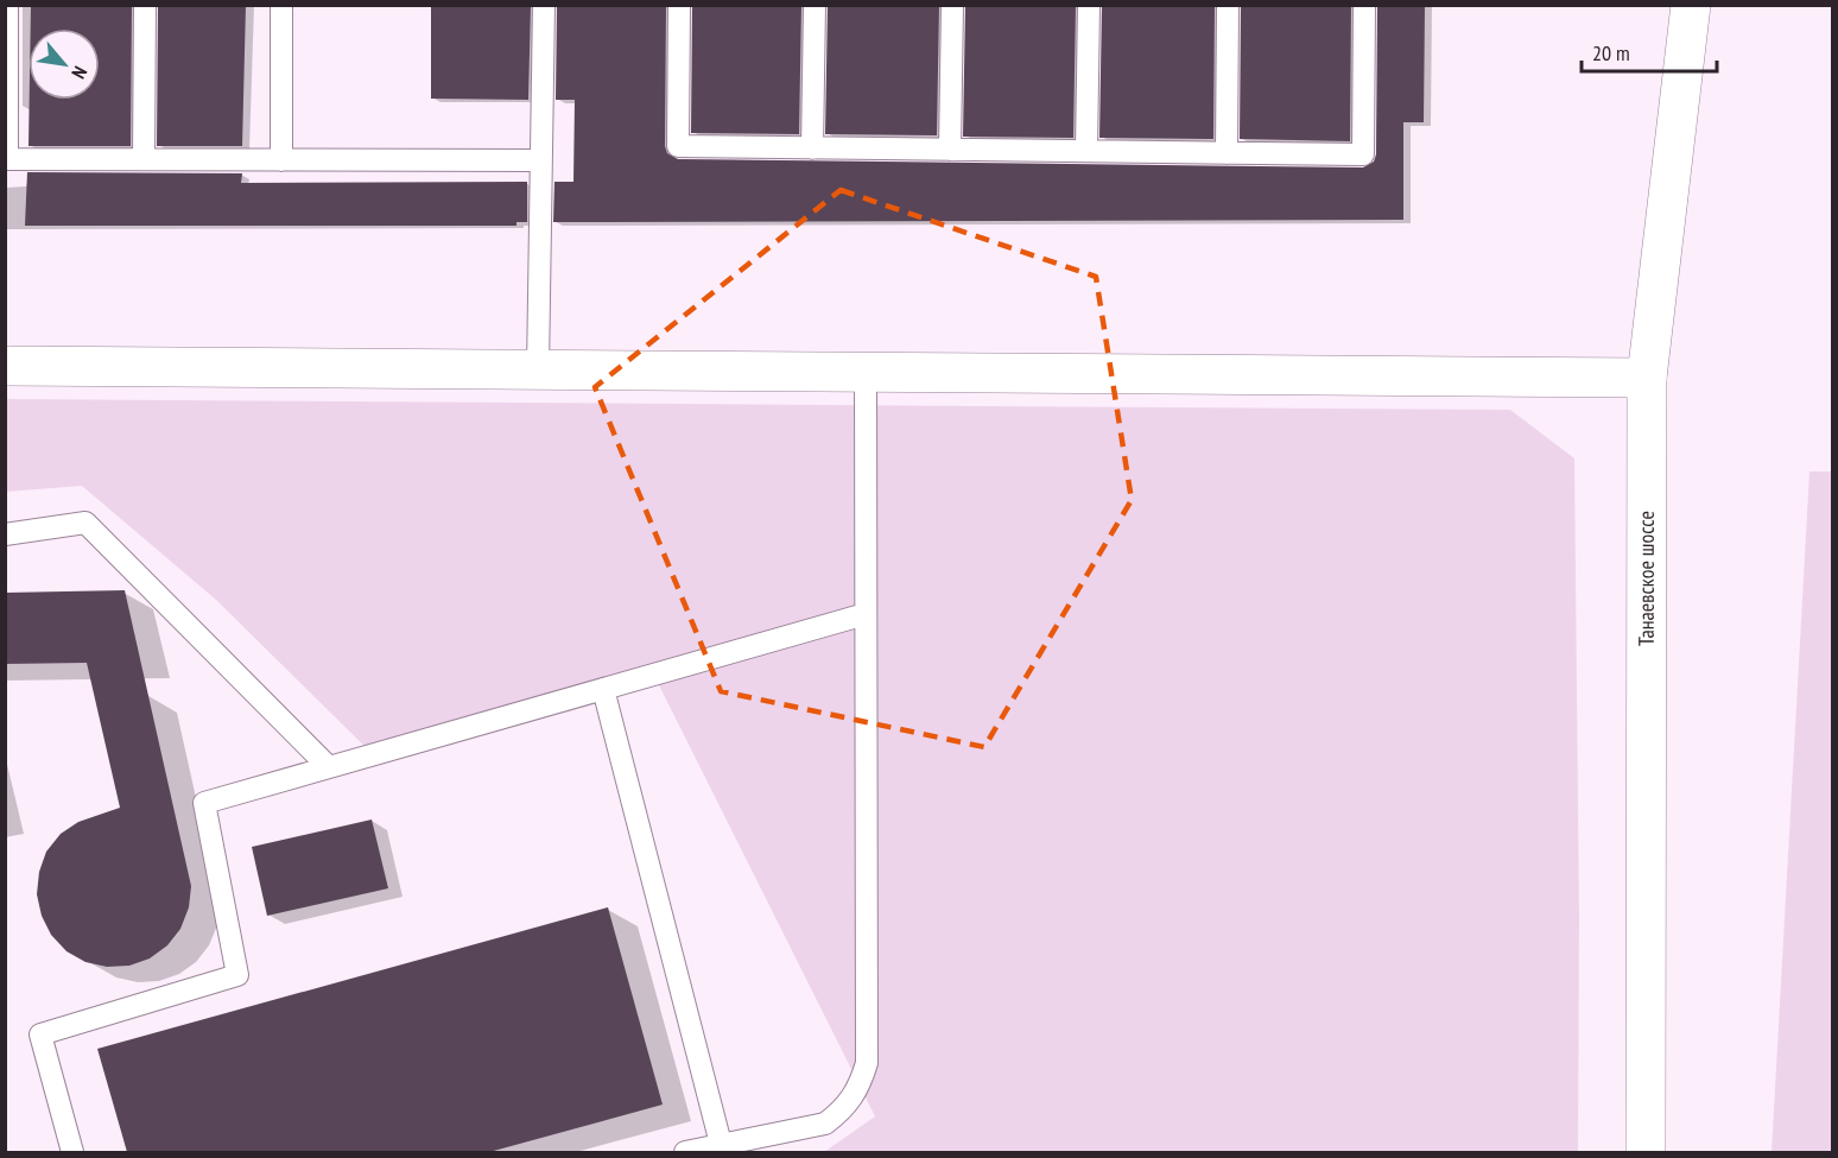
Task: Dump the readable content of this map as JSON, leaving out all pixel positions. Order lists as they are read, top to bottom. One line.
{"streets":{"street":["Танаевское шоссе"]},"scale_bar":"20 m","north":"bottom right"}
